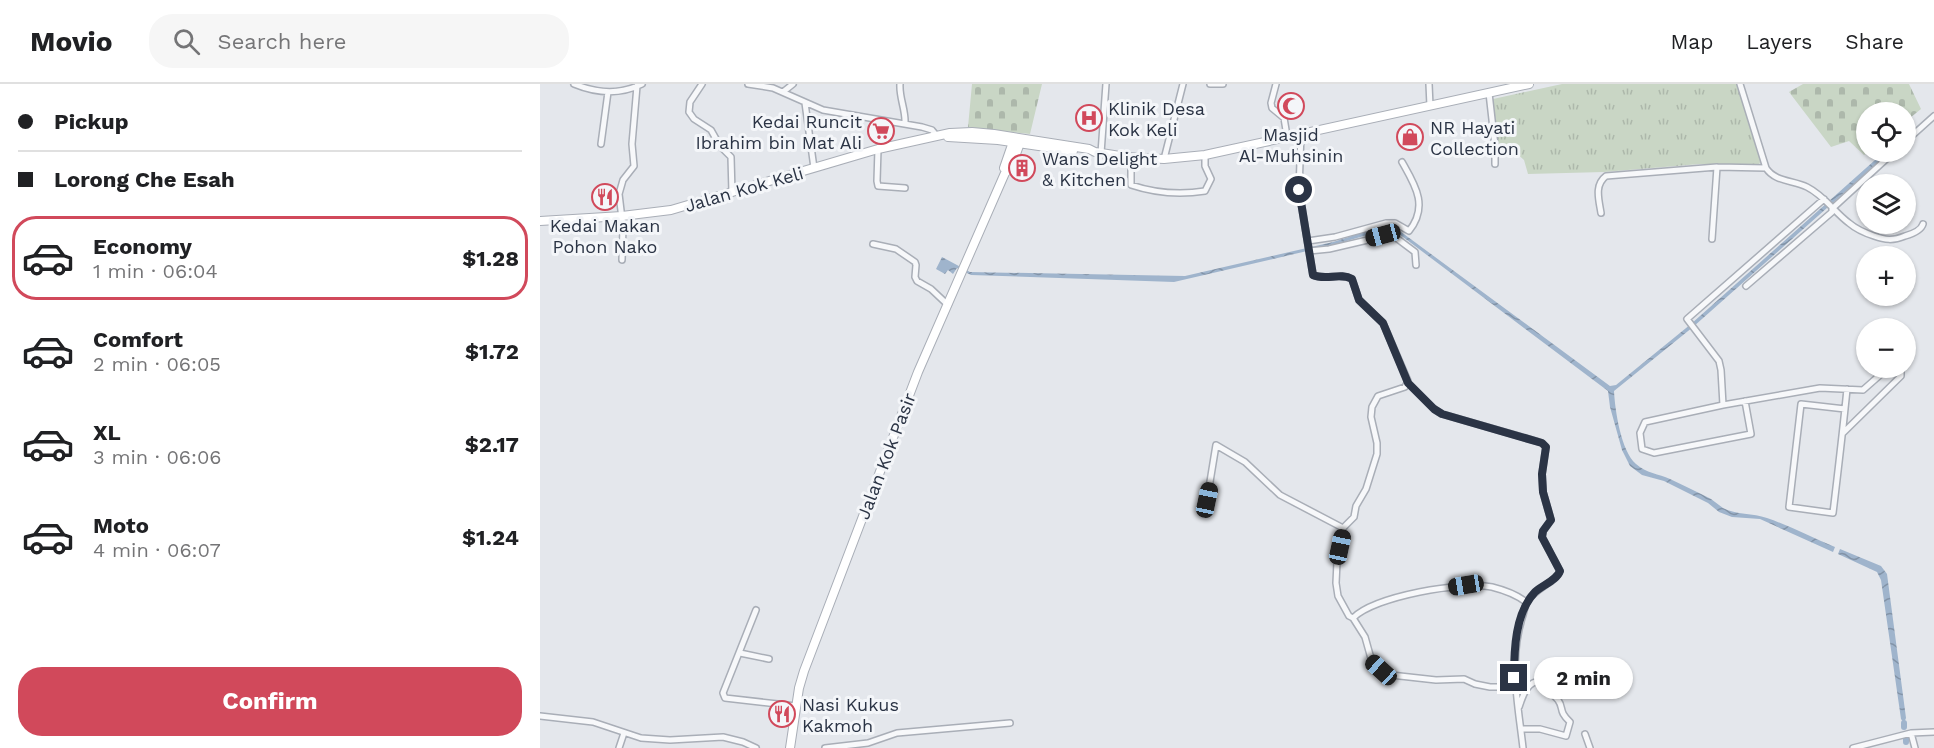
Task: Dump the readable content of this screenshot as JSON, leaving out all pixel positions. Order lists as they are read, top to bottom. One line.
{"streets":{"street":["Jalan Kok Keli","Jalan Kok Pasir"]},"crossings":[["Jalan Kok Keli","Jalan Kok Pasir"]],"places":{"mosque":["Masjid Al-Muhsinin"],"hospital":["Klinik Desa Kok Keli"],"supermarket":["Kedai Runcit Ibrahim bin Mat Ali"],"shop":["NR Hayati Collection"],"building":["Wans Delight & Kitchen"],"restaurant":["Kedai Makan Pohon Nako","Nasi Kukus Kakmoh"]},"page":{"header":"Movio","search":"Search here","nav":["Map","Layers","Share"],"banner":["Pickup","Lorong Che Esah"],"map_buttons":["+","−"],"list":[{"name":"Economy","note":"1 min · 06:04","value":"$1.28"},{"name":"Comfort","note":"2 min · 06:05","value":"$1.72"},{"name":"XL","note":"3 min · 06:06","value":"$2.17"},{"name":"Moto","note":"4 min · 06:07","value":"$1.24"}],"buttons":"Confirm","bubble":"2 min"}}
